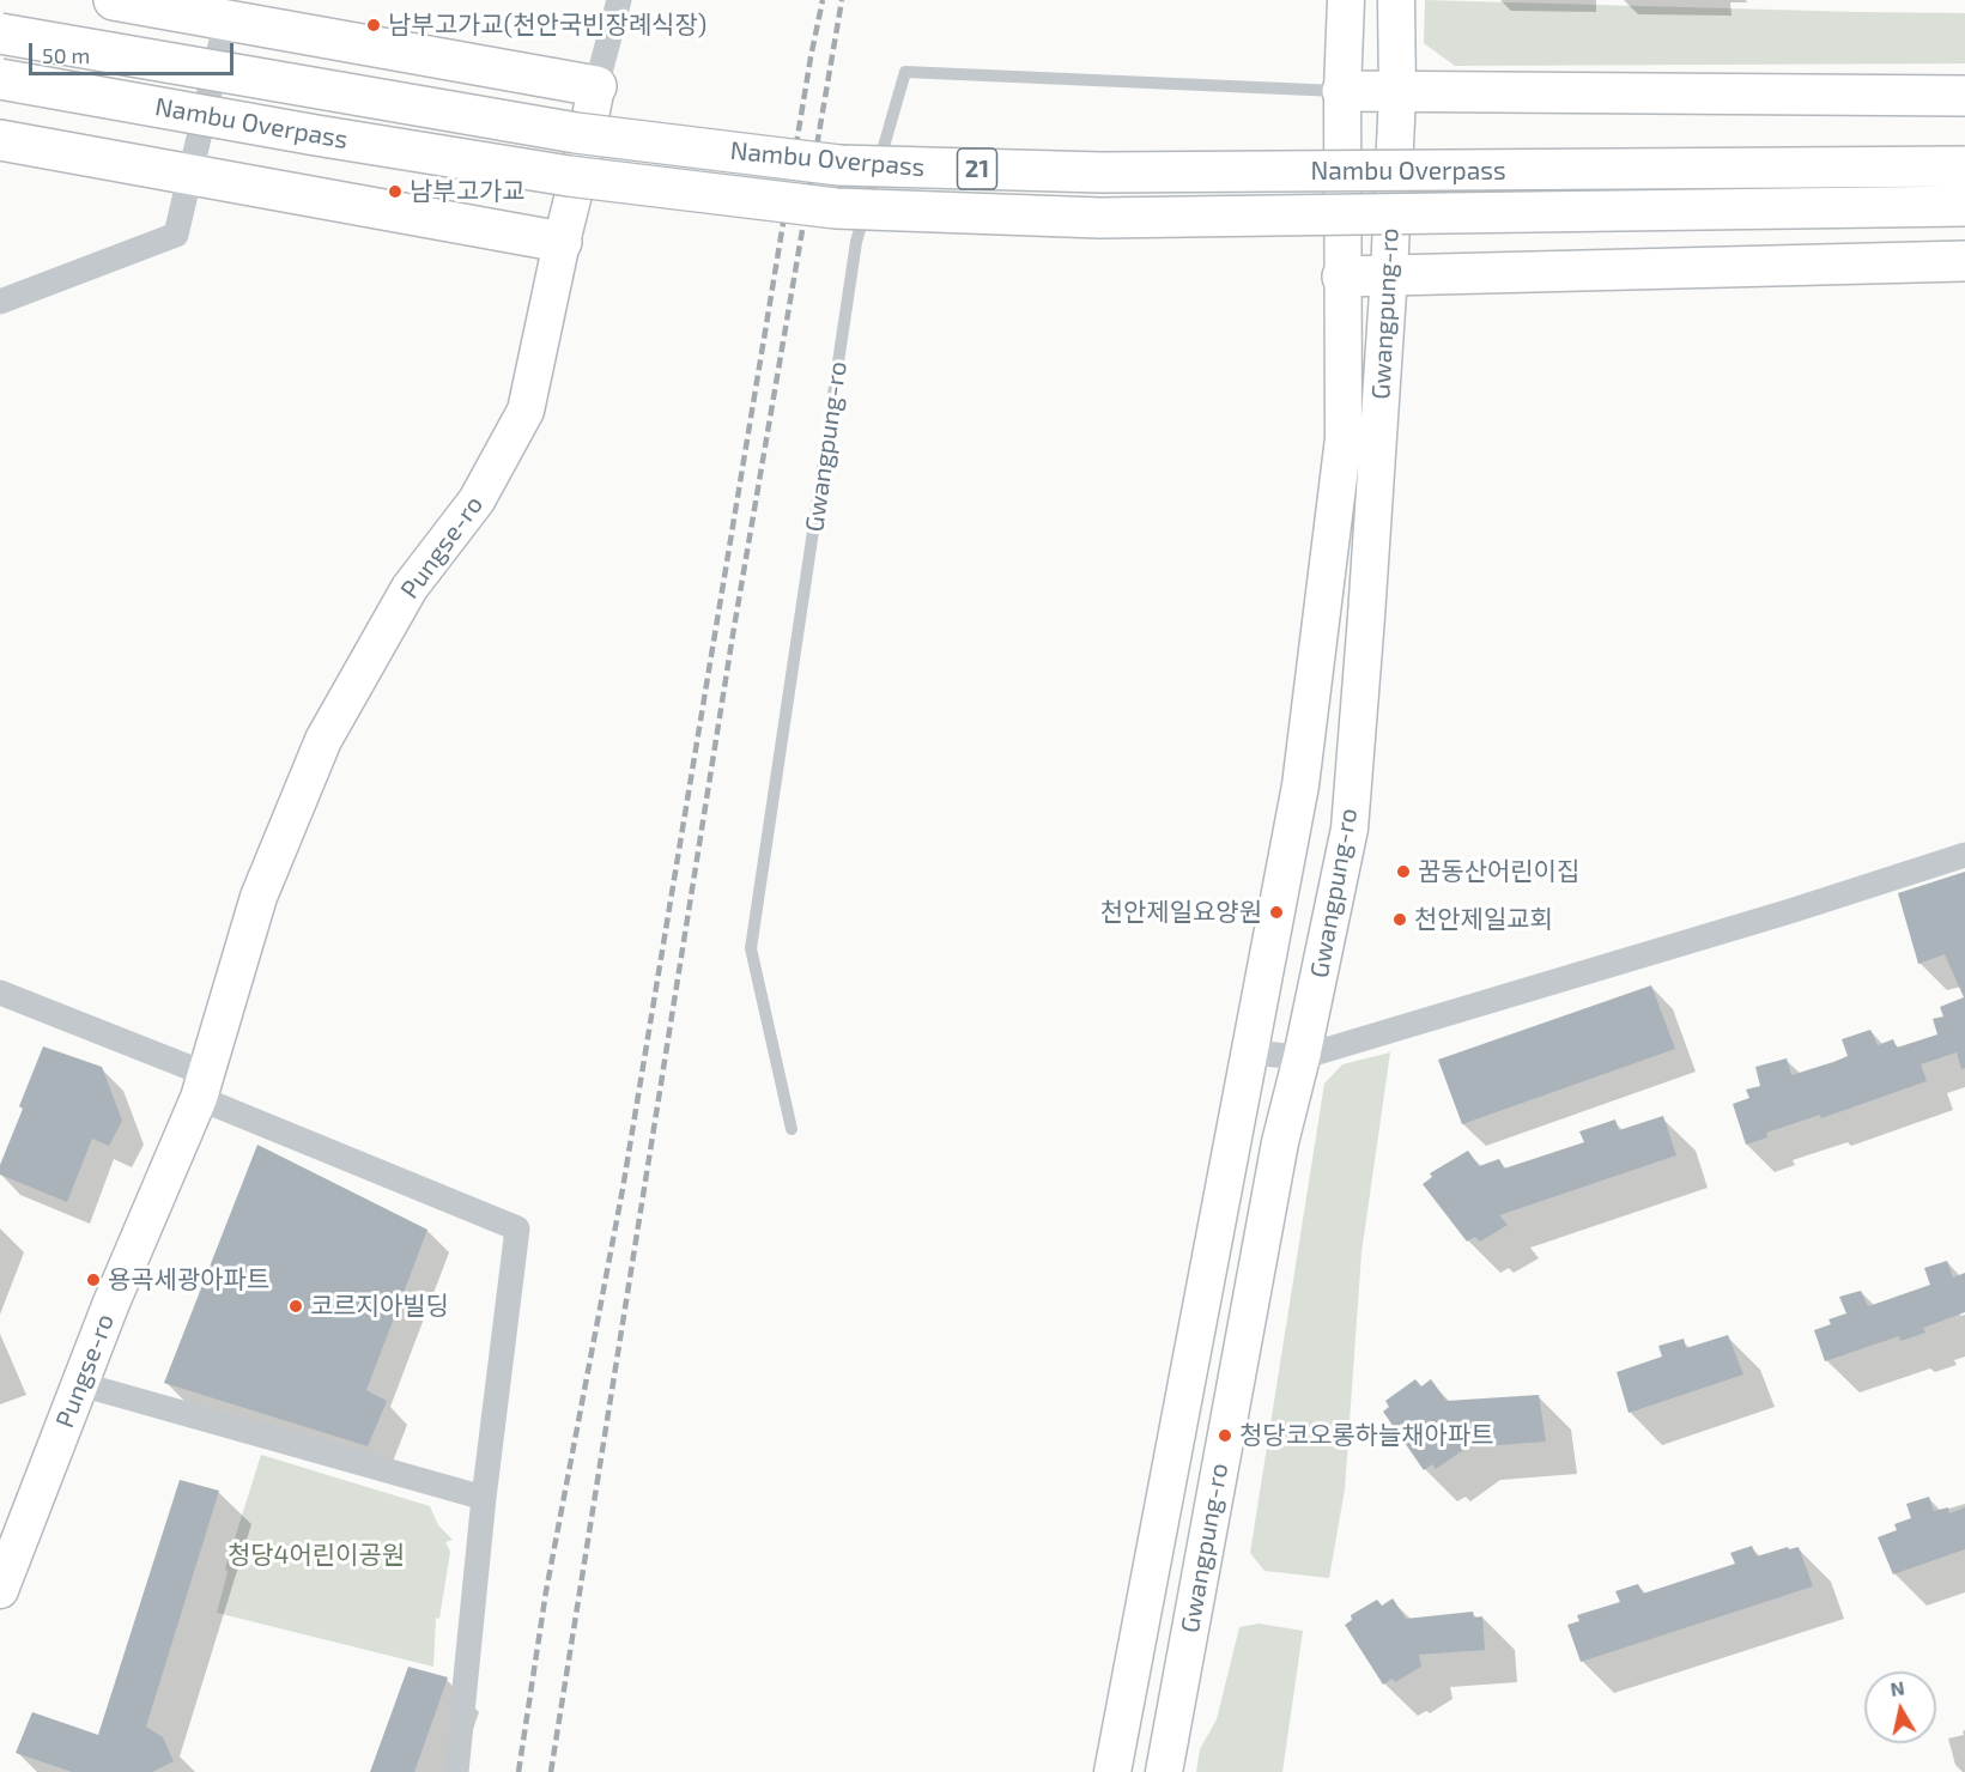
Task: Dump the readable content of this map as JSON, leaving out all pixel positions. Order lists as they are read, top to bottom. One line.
{"streets":{"highway":["Nambu Overpass","21"],"main road":["Gwangpung-ro","Pungse-ro"]},"parks":["청당4어린이공원"],"places":["남부고가교(천안국빈장례식장)","남부고가교","꿈동산어린이집","천안제일요양원","천안제일교회","용곡세광아파트","코르지아빌딩","청당코오롱하늘채아파트"],"scale_bar":"50 m","north":"top"}
